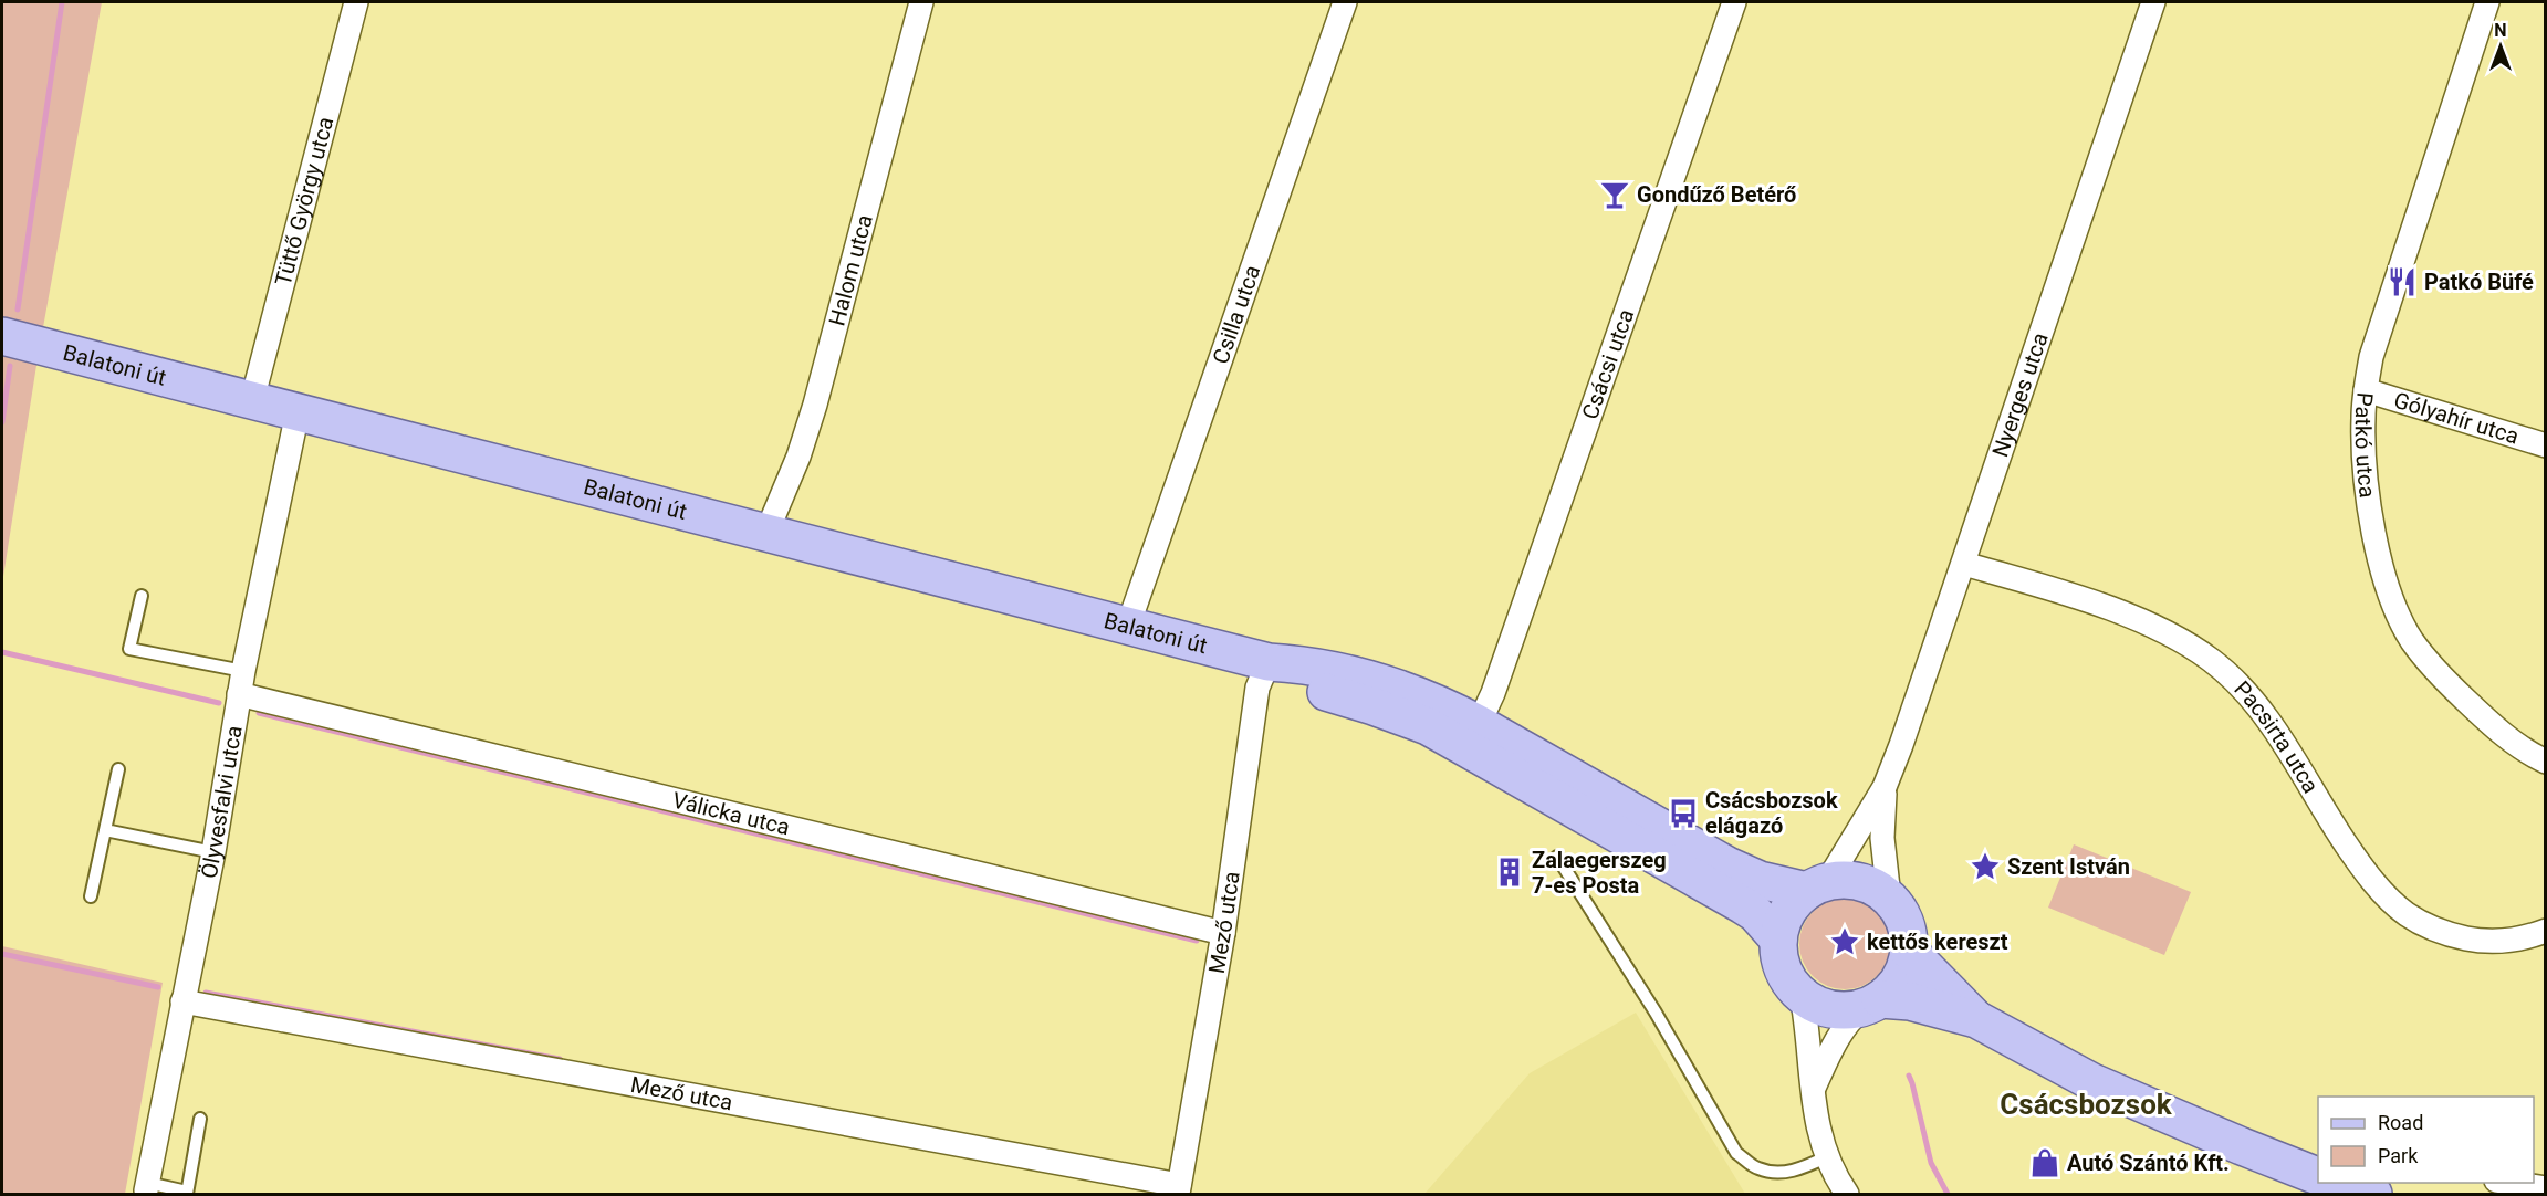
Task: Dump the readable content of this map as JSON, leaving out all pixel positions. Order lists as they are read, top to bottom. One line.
{"streets":{"main road":["Balatoni út"],"street":["Tüttő György utca","Halom utca","Csilla utca","Csácsi utca","Nyerges utca","Gólyahír utca","Patkó utca","Pacsirta utca","Ölyvesfalvi utca","Válicka utca","Mező utca"]},"crossings":[["Tüttő György utca","Balatoni út"],["Halom utca","Balatoni út"],["Csilla utca","Balatoni út"],["Csácsi utca","Balatoni út"],["Balatoni út","Nyerges utca"],["Balatoni út","Ölyvesfalvi utca"],["Balatoni út","Mező utca"],["Nyerges utca","Pacsirta utca"],["Gólyahír utca","Patkó utca"],["Ölyvesfalvi utca","Válicka utca"],["Ölyvesfalvi utca","Mező utca"],["Válicka utca","Mező utca"]],"districts":["Csácsbozsok"],"places":{"bar":["Gondűző Betérő"],"restaurant":["Patkó Büfé"],"bus stop":["Csácsbozsok elágazó"],"place":["Szent István","kettős kereszt"],"building":["Zalaegerszeg 7-es Posta"],"shop":["Autó Szántó Kft."]},"legend":["Road","Park"],"north":"top"}
